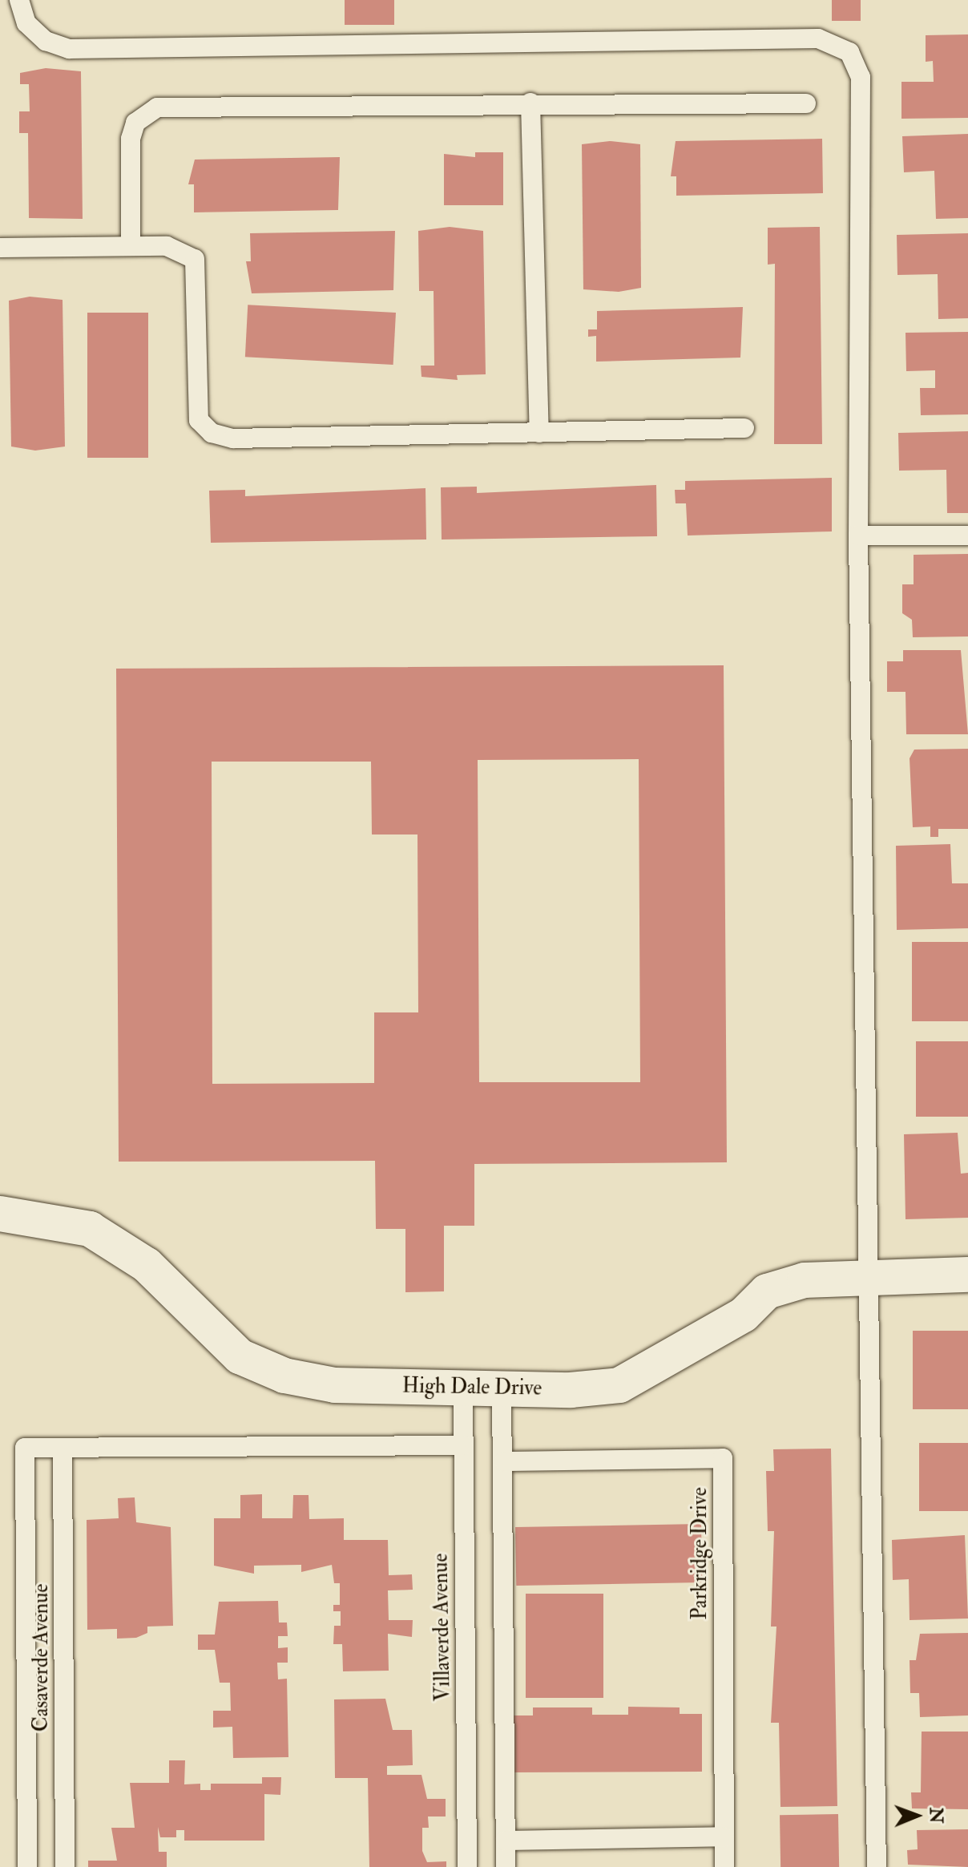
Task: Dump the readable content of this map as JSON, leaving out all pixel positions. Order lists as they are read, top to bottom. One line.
{"streets":{"street":["High Dale Drive"],"lane":["Parkridge Drive","Villaverde Avenue","Casaverde Avenue"]},"crossings":[["High Dale Drive","Villaverde Avenue"],["Villaverde Avenue","Casaverde Avenue"]],"north":"right"}
